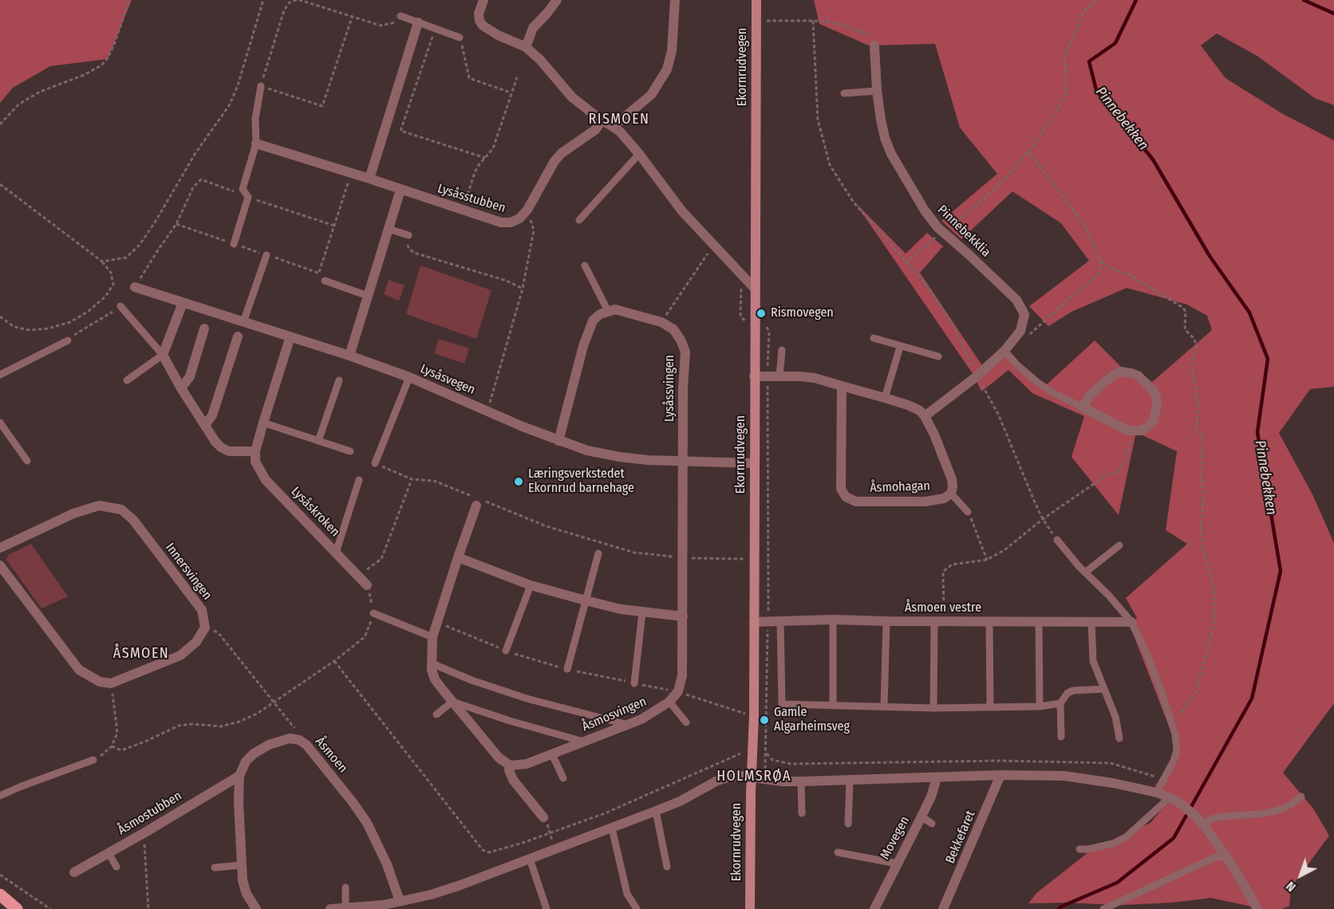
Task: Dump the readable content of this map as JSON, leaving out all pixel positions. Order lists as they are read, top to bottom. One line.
{"streets":{"main road":["Ekornrudvegen"],"street":["Lysåsstubben","Pinnebekklia","Lysåsvegen","Lysåssvingen","Åsmohagan","Lysåskroken","Innersvingen","Åsmoen vestre","Åsmosvingen","Åsmoen","Åsmostubben","Bekkefaret","Movegen"]},"crossings":[["Ekornrudvegen","Lysåsvegen"],["Ekornrudvegen","Åsmoen vestre"],["Lysåsvegen","Lysåssvingen"],["Åsmoen","Åsmostubben"]],"districts":["RISMOEN","ÅSMOEN","HOLMSRØA"],"water":["Pinnebekken"],"places":["Rismovegen","Læringsverkstedet Ekornrud barnehage","Gamle Algarheimsveg"],"north":"bottom left"}
